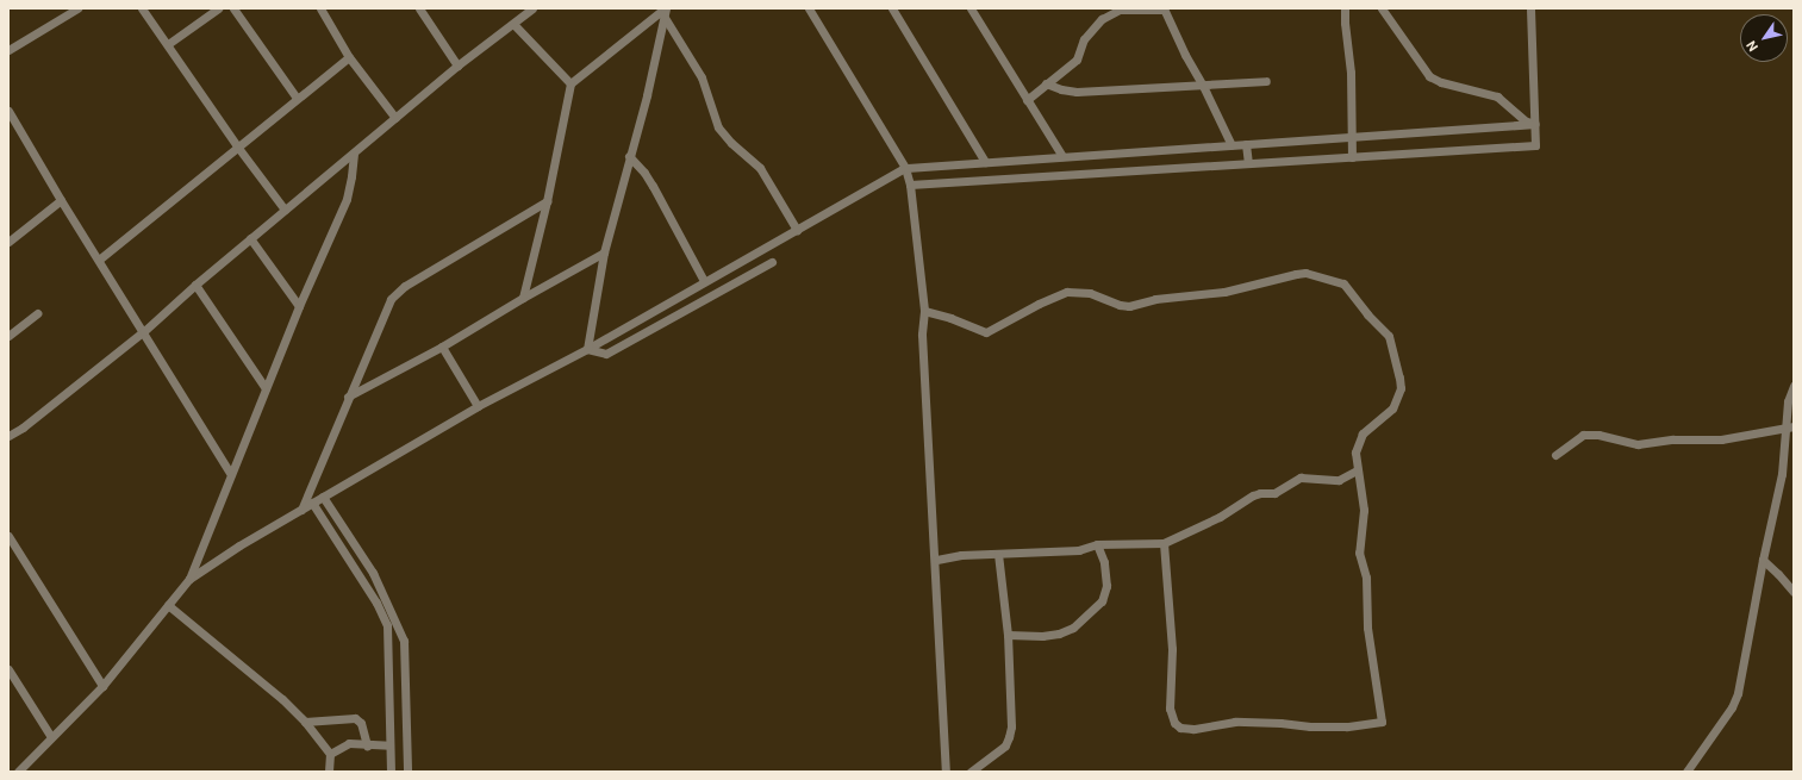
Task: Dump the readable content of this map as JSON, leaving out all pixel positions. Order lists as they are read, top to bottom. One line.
{"north":"bottom left"}
